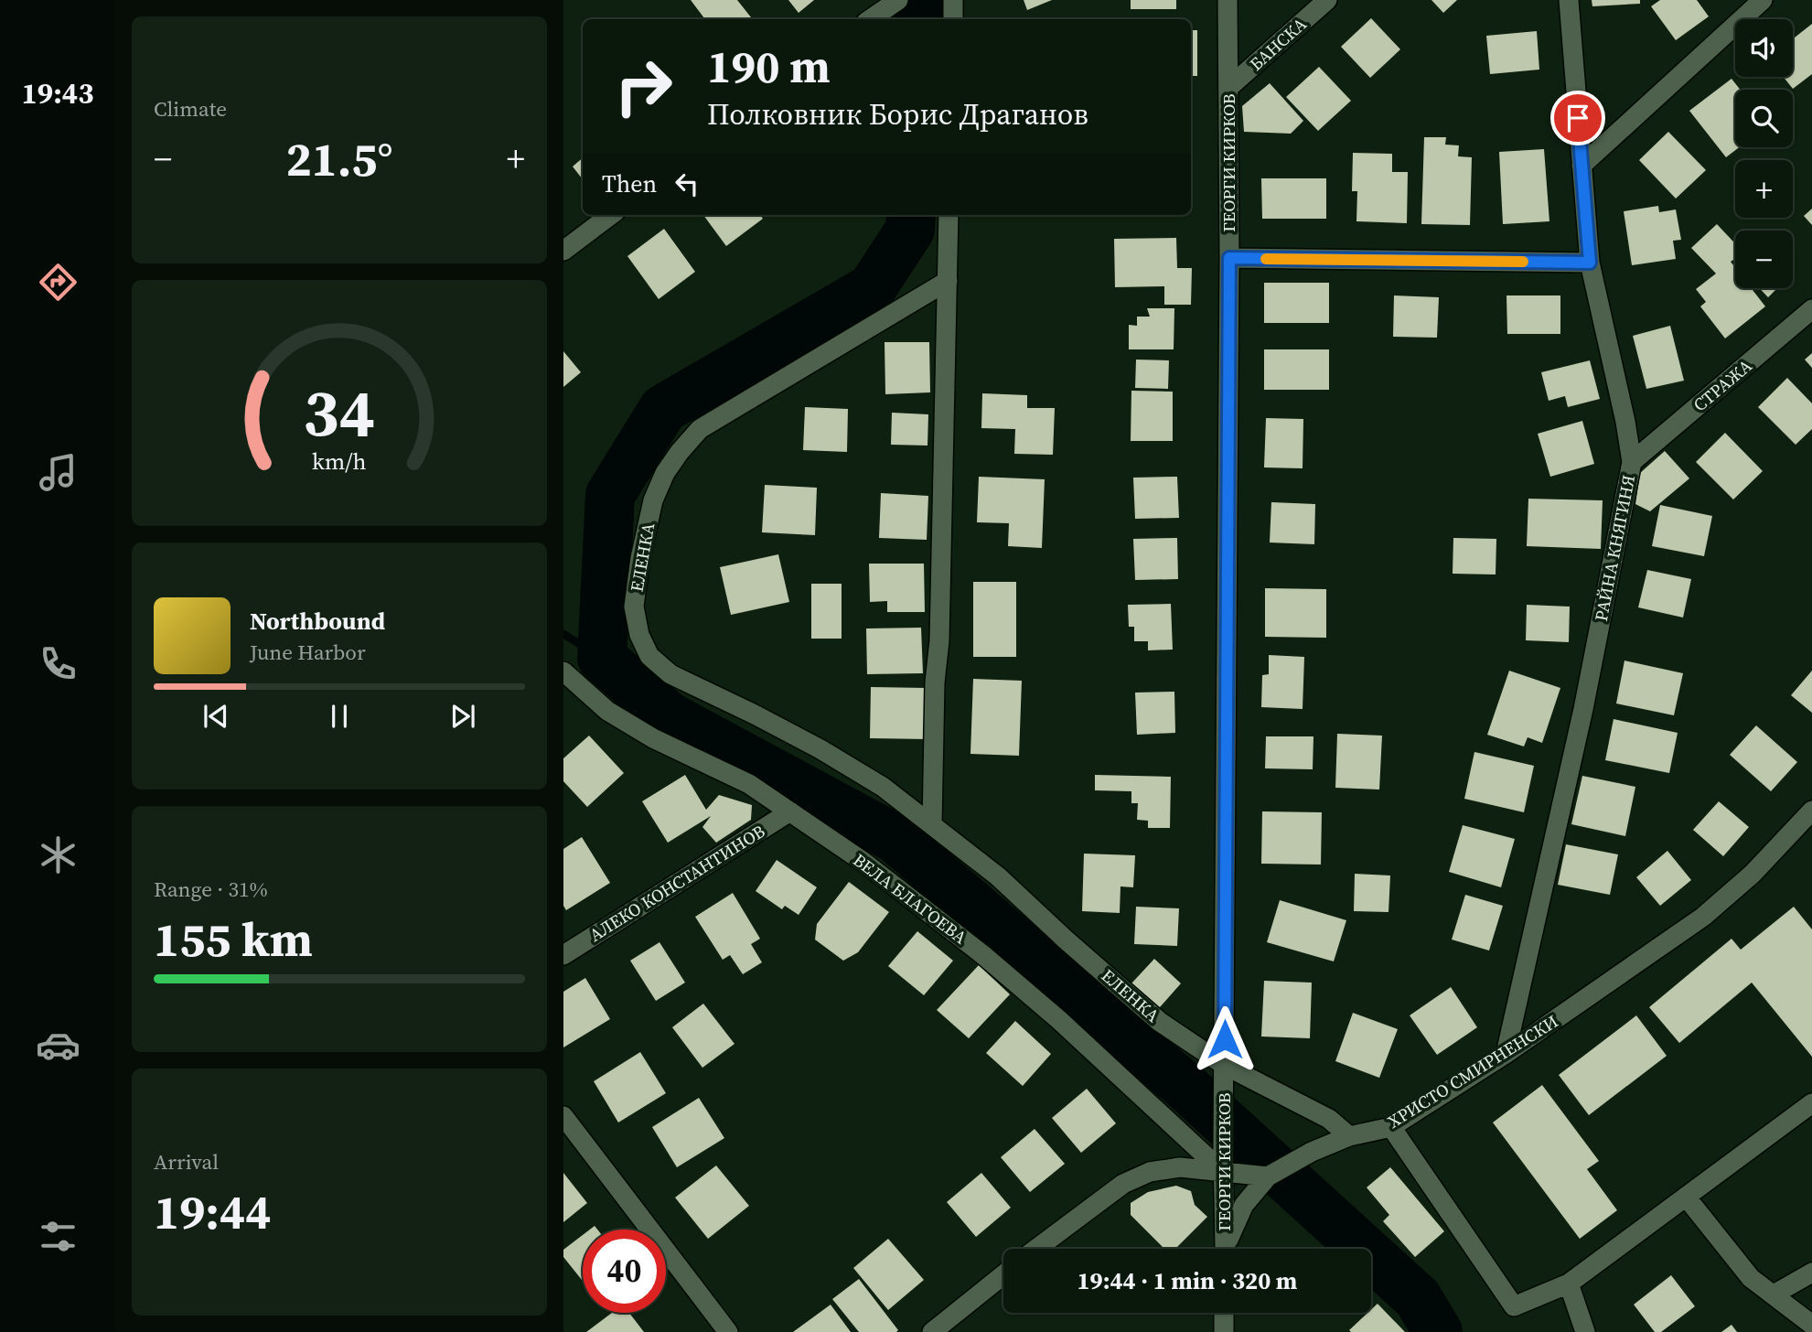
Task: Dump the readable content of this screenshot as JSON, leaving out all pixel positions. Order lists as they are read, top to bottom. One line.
{"streets":{"street":["БАНСКА","ГЕОРГИ КИРКОВ","СТРАЖА","РАЙНА КНЯГИНЯ","ЕЛЕНКА","АЛЕКО КОНСТАНТИНОВ","ВЕЛА БЛАГОЕВА","ХРИСТО СМИРНЕНСКИ"]},"crossings":[["БАНСКА","ГЕОРГИ КИРКОВ"],["ГЕОРГИ КИРКОВ","ЕЛЕНКА"],["ГЕОРГИ КИРКОВ","ВЕЛА БЛАГОЕВА"],["ГЕОРГИ КИРКОВ","ХРИСТО СМИРНЕНСКИ"],["СТРАЖА","РАЙНА КНЯГИНЯ"],["РАЙНА КНЯГИНЯ","ХРИСТО СМИРНЕНСКИ"],["ЕЛЕНКА","ХРИСТО СМИРНЕНСКИ"],["АЛЕКО КОНСТАНТИНОВ","ВЕЛА БЛАГОЕВА"]],"page":{"tabs":"19:43","tile":["Climate",["Range · 31%","155 km"],["Arrival","19:44"]],"map_buttons":["+","−"],"turn":["190 m","Полковник Борис Драганов"],"heat":["−","21.5°","+"],"then":"Then","song":["Northbound","June Harbor"],"limit":"40","trip":"19:44 · 1 min · 320 m","gauge":["34","km/h"]}}
